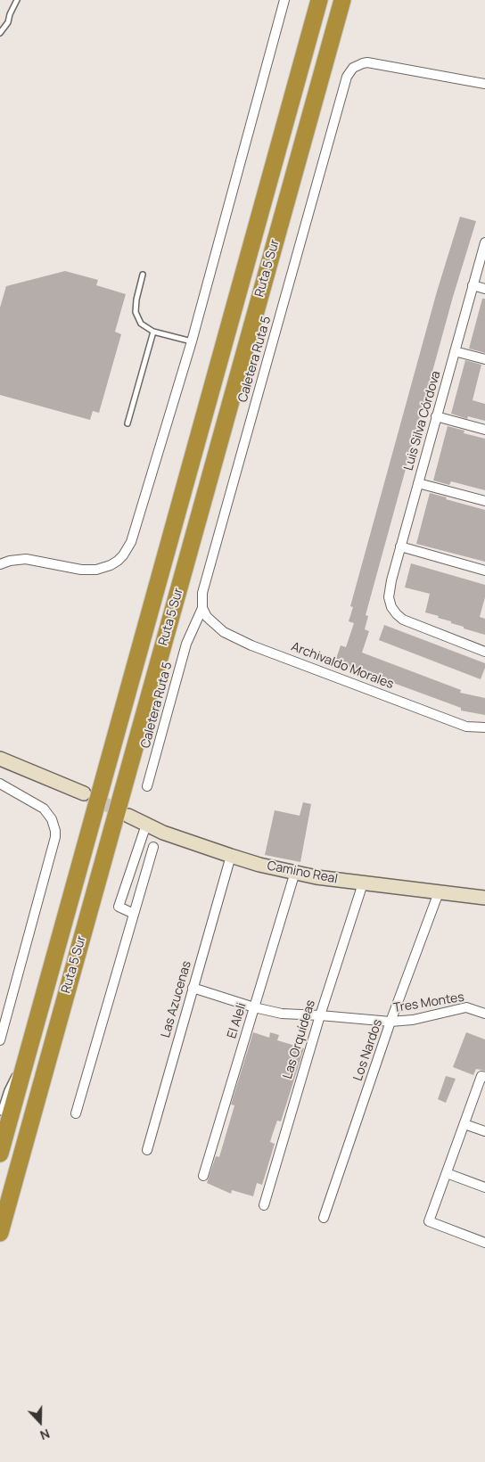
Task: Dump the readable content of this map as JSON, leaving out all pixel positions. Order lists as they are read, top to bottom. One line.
{"streets":{"highway":["Ruta 5 Sur"],"street":["Caletera Ruta 5","Luis Silva Córdova","Archivaldo Morales","Camino Real","Las Azucenas","Tres Montes","El Aleli","Las Orquídeas","Los Nardos"]},"crossings":[["Caletera Ruta 5","Archivaldo Morales"],["Camino Real","Las Azucenas"],["Camino Real","El Aleli"],["Camino Real","Las Orquídeas"],["Camino Real","Los Nardos"],["Las Azucenas","Tres Montes"],["Tres Montes","El Aleli"],["Tres Montes","Las Orquídeas"],["Tres Montes","Los Nardos"]],"north":"bottom"}
